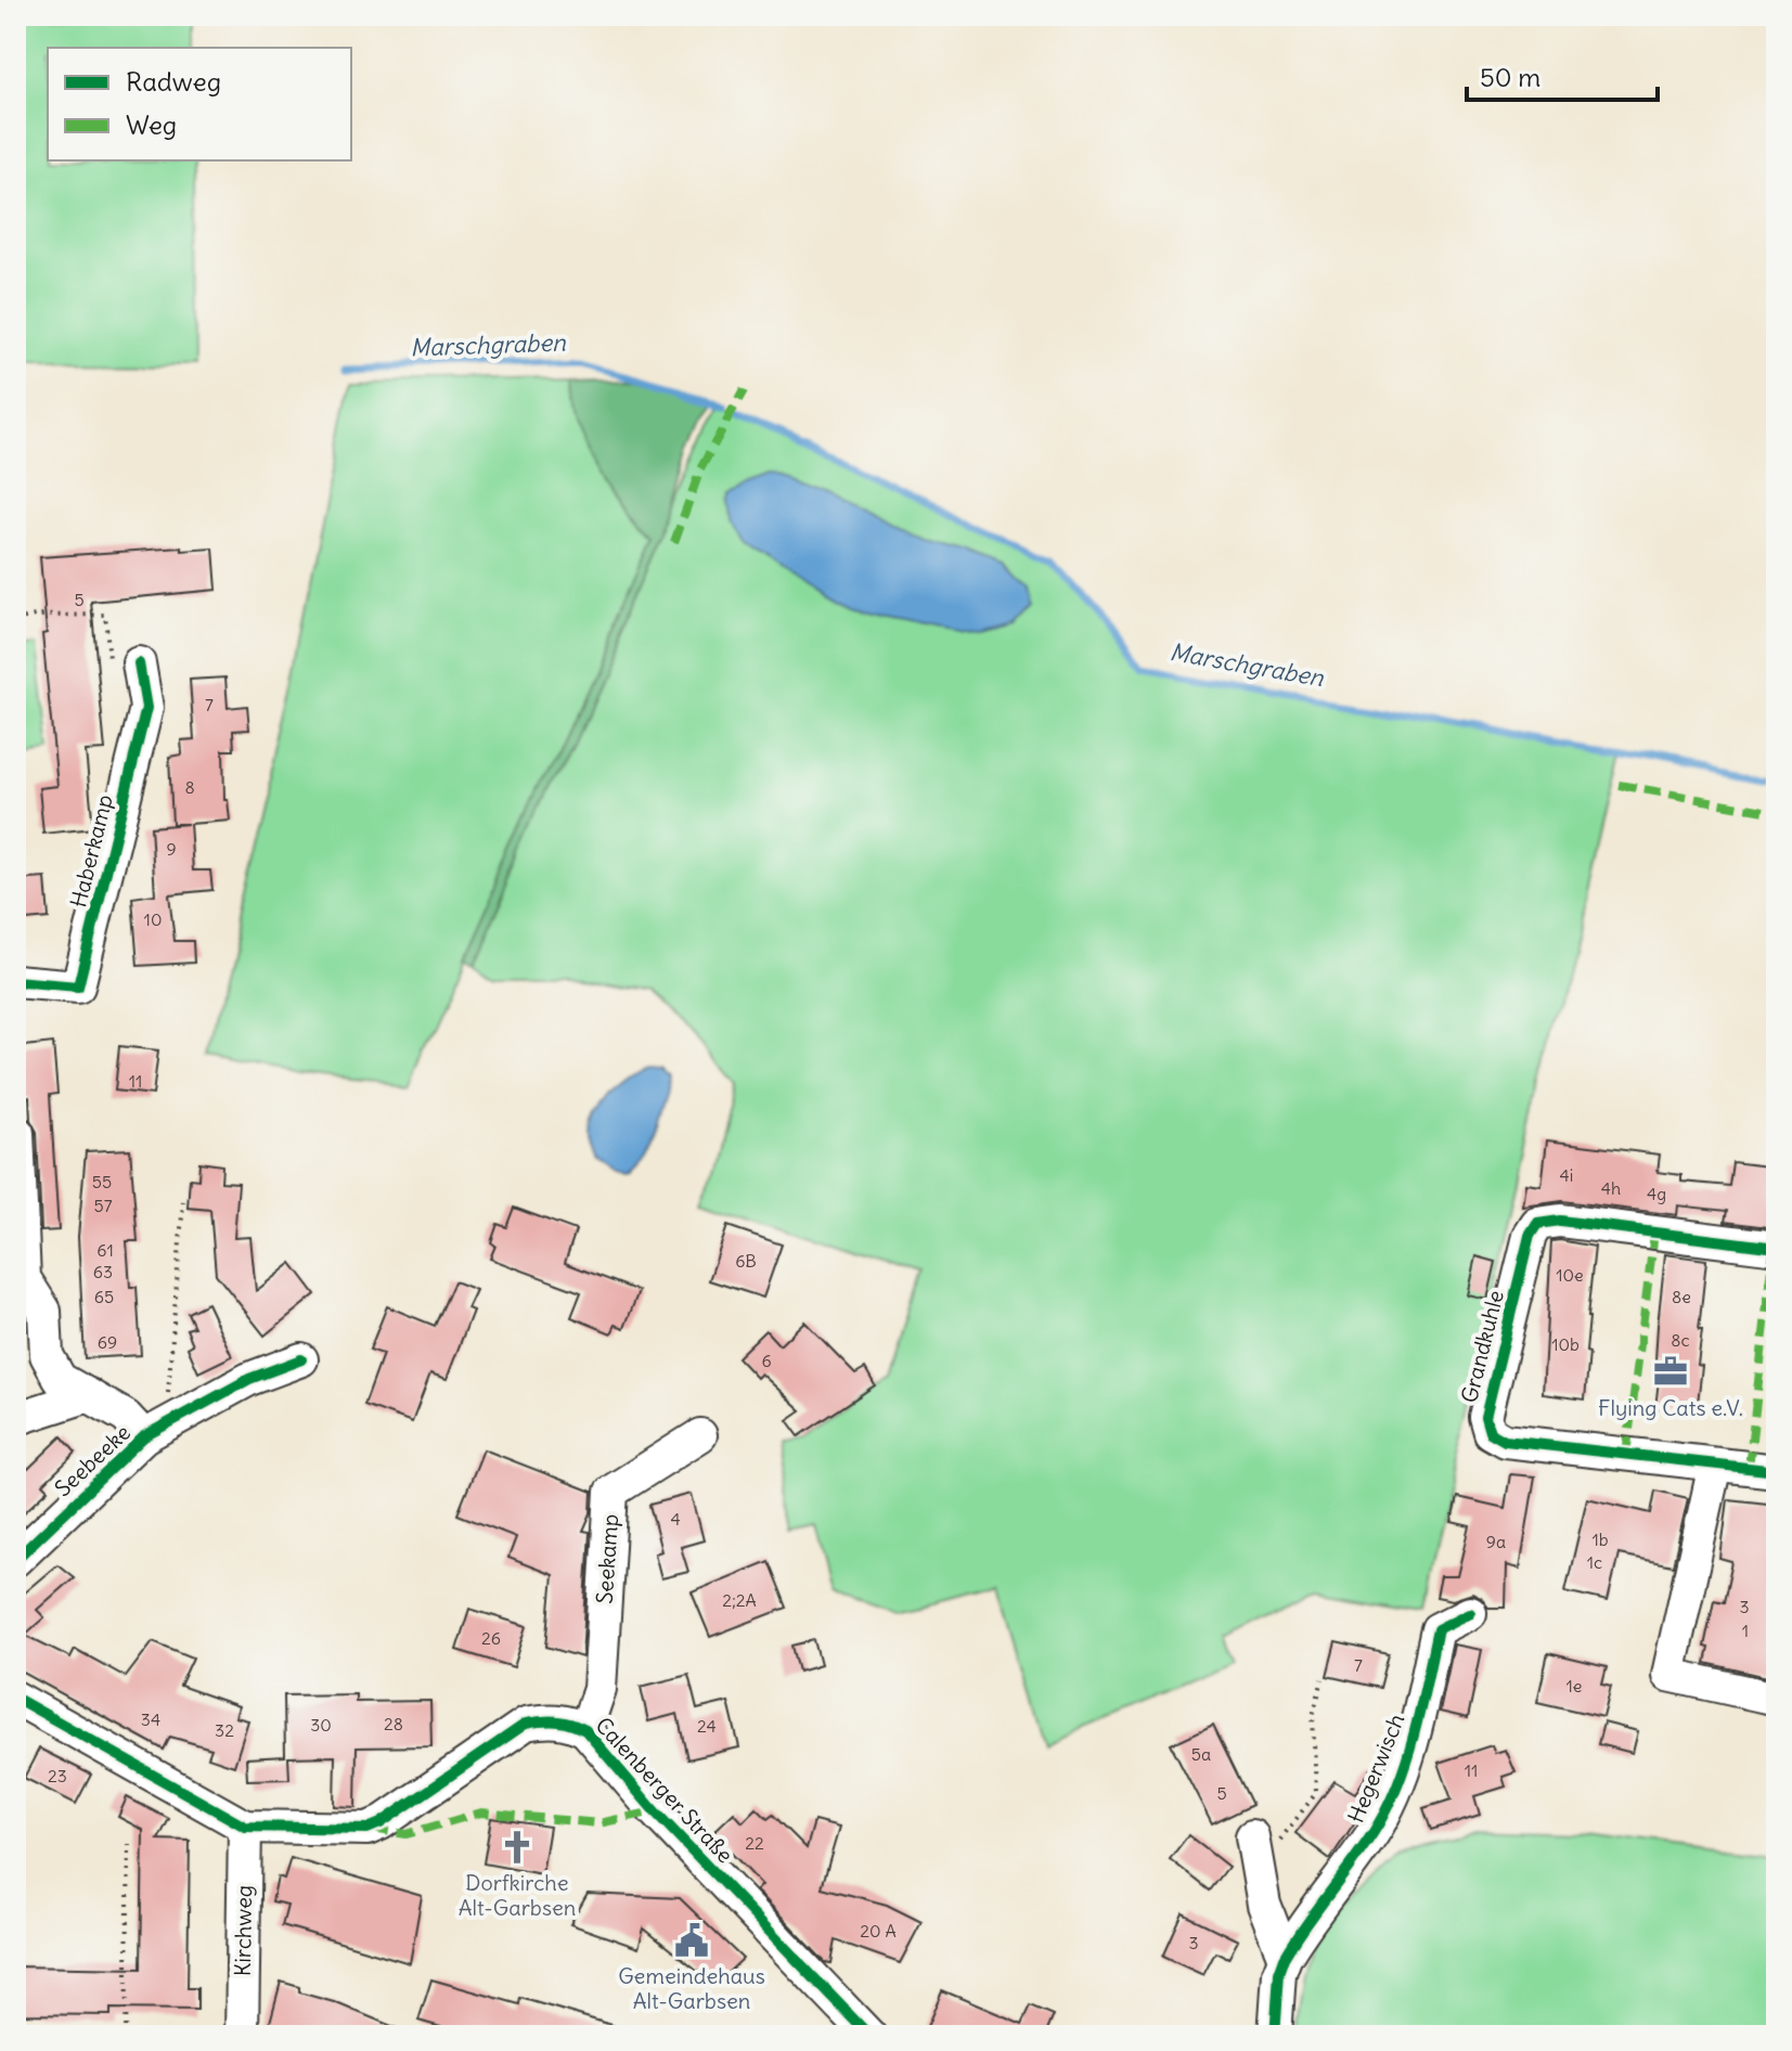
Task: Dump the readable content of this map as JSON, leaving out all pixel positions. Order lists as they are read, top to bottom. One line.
{"streets":{"street":["Haberkamp","Grandkuhle","Seebeeke","Seekamp","Hegerwisch","Calenberger Straße","Kirchweg"]},"crossings":[["Seekamp","Calenberger Straße"],["Calenberger Straße","Kirchweg"]],"water":["Marschgraben"],"places":{"office":["Flying Cats e.V."],"church":["Dorfkirche Alt-Garbsen"],"public building":["Gemeindehaus Alt-Garbsen"]},"house_numbers":["5","7","8","9","10","11","4i","55","4h","4g","57","61","6B","63","10e","65","8e","8c","69","10b","6","4","1b","9a","1c","2;2A","3","1","26","7","1e","34","28","30","24","32","5a","11","23","5","22","20 A","3"],"legend":["Radweg","Weg"],"scale_bar":"50 m"}
